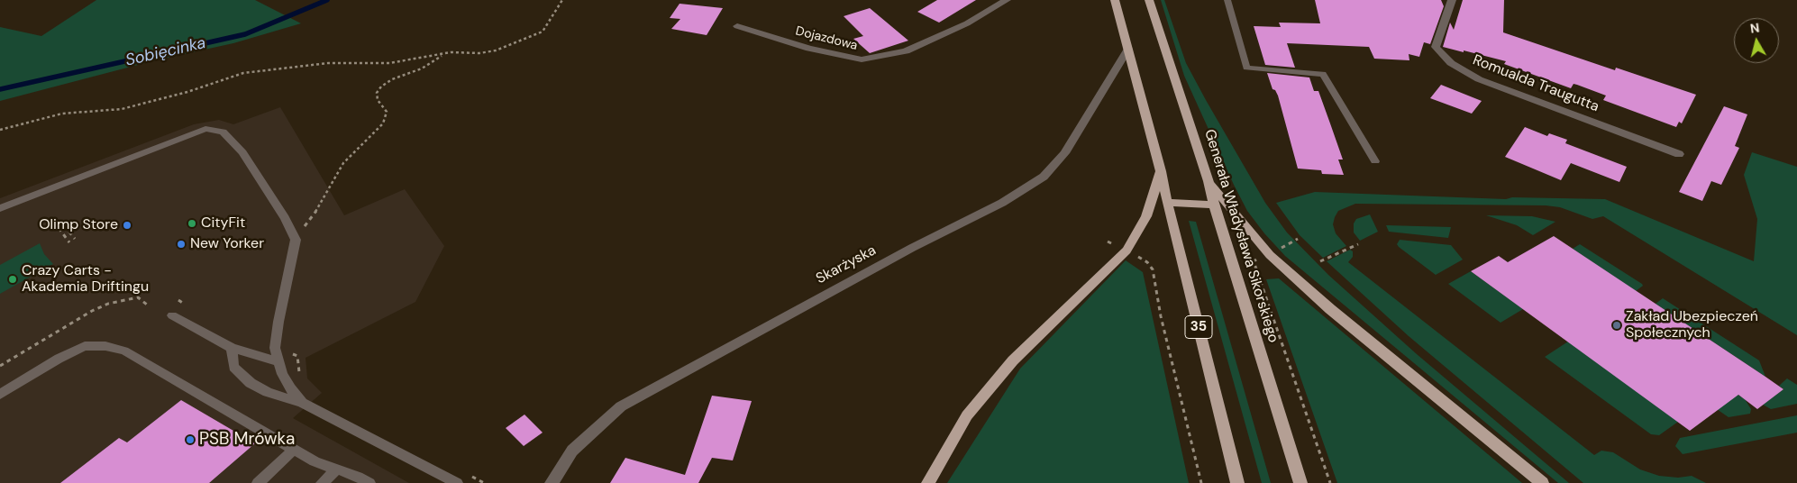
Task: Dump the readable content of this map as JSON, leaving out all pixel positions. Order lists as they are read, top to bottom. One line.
{"streets":{"main road":["Generała Władysława Sikorskiego","35"],"street":["Dojazdowa","Romualda Traugutta","Skarżyska"]},"crossings":[["Skarżyska","35"]],"water":["Sobięcinka"],"places":["CityFit","Olimp Store","New Yorker","Crazy Carts - Akademia Driftingu","Zakład Ubezpieczeń Społecznych","PSB Mrówka"],"north":"top"}
